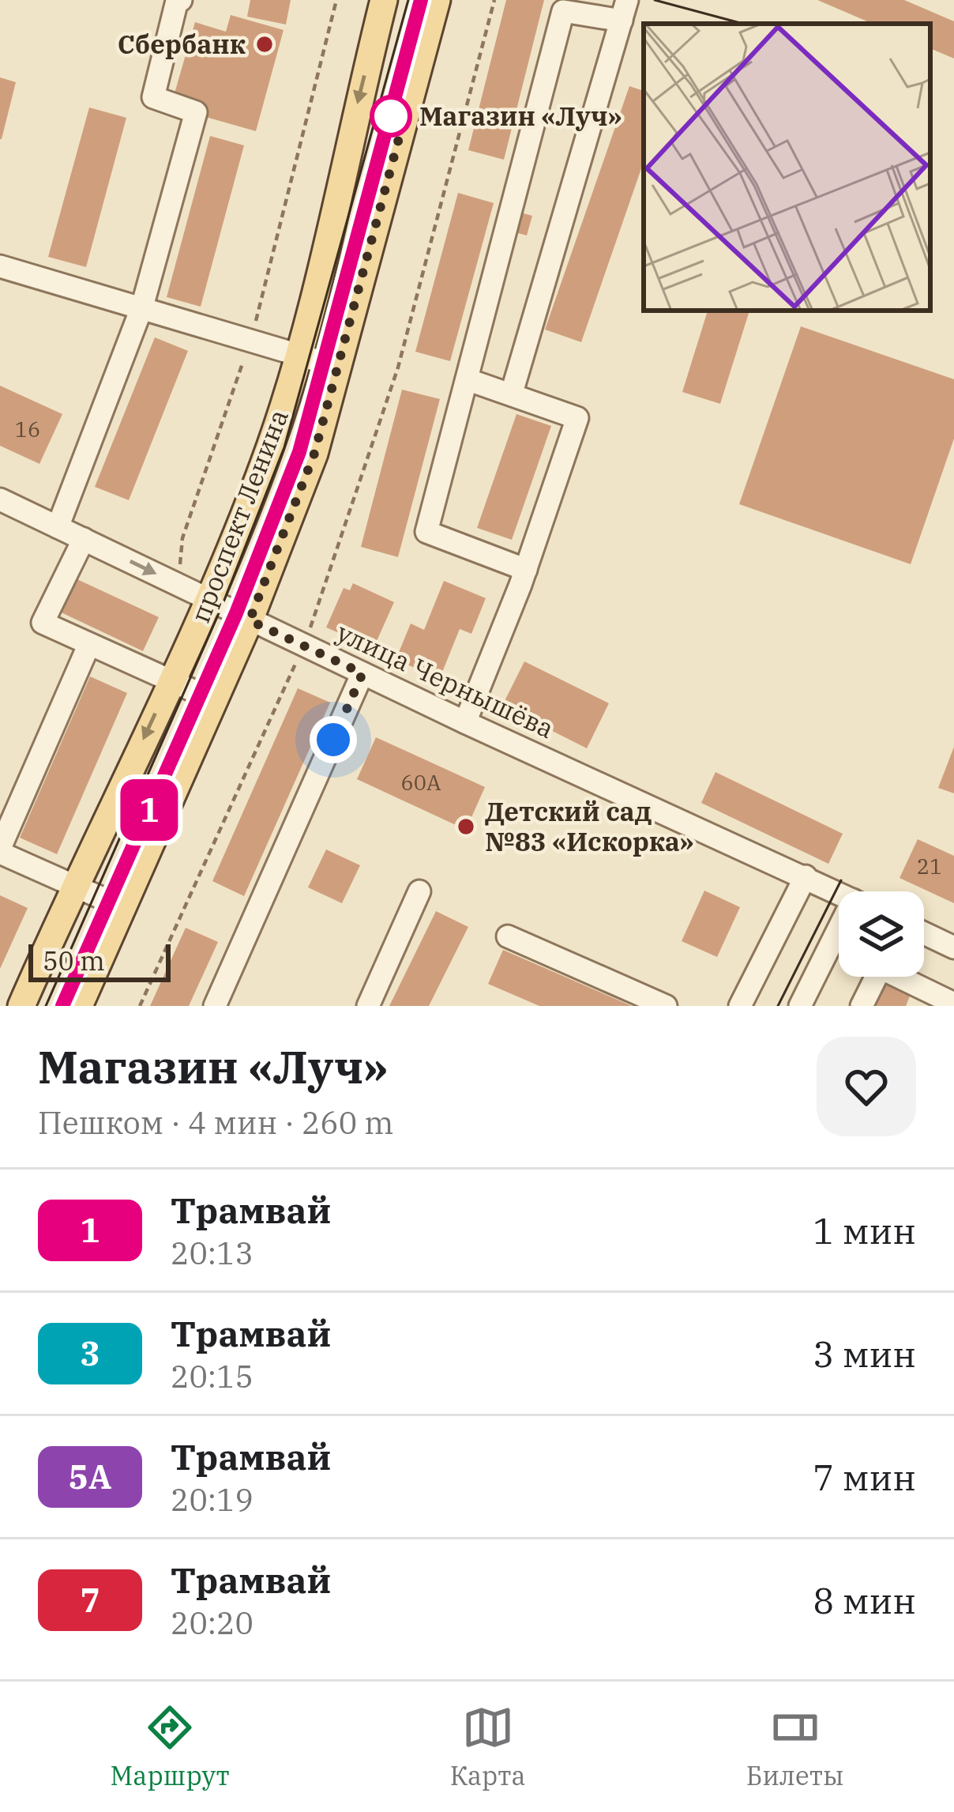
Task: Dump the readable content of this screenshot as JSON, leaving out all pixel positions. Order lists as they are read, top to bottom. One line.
{"streets":{"main road":["проспект Ленина"],"street":["улица Чернышёва"]},"crossings":[["проспект Ленина","улица Чернышёва"]],"places":["Сбербанк","Магазин «Луч»","Детский сад №83 «Искорка»"],"lines":["tram line 1"],"house_numbers":["16","60А","21"],"scale_bar":"50 m","page":{"on_map":"1","scale":"50 m","heading":["Магазин «Луч»","Пешком · 4 мин · 260 m"],"list":[{"mark":"1","name":"Трамвай","note":"20:13","value":"1 мин"},{"mark":"3","name":"Трамвай","note":"20:15","value":"3 мин"},{"mark":"5А","name":"Трамвай","note":"20:19","value":"7 мин"},{"mark":"7","name":"Трамвай","note":"20:20","value":"8 мин"}],"tabs":["Маршрут","Карта","Билеты"]}}
